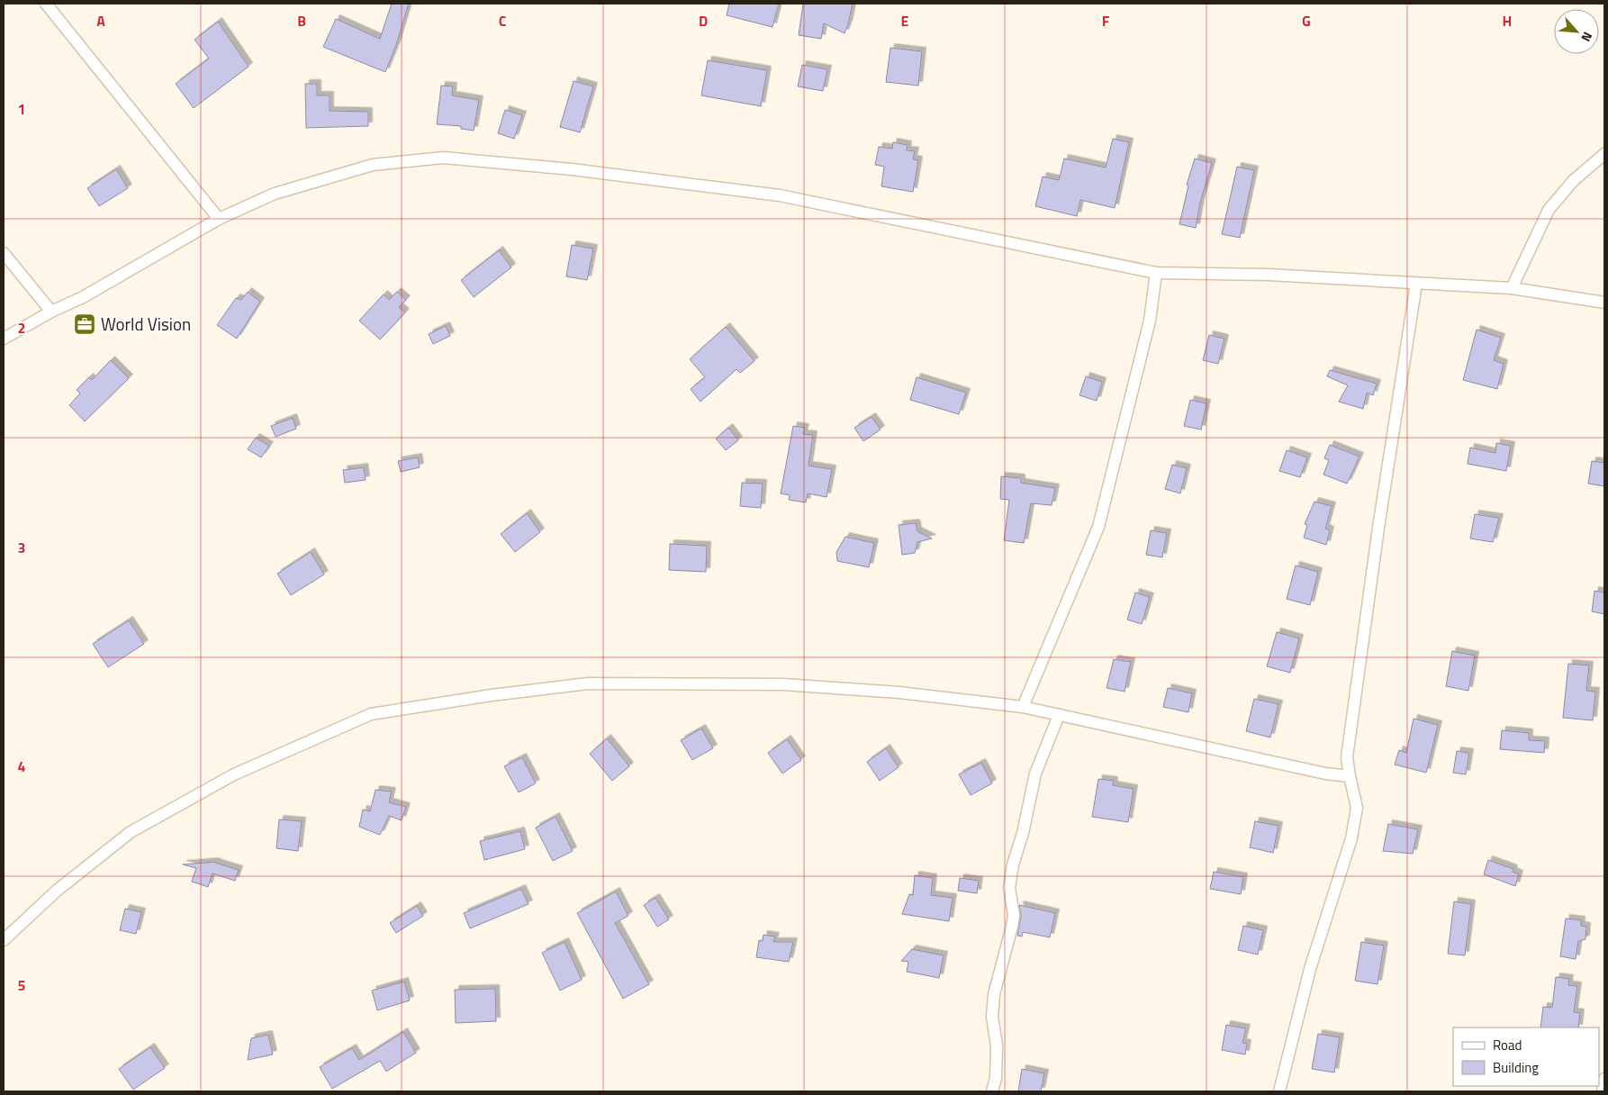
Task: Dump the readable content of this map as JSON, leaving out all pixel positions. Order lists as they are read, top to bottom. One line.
{"places":{"office":["World Vision"]},"legend":["Road","Building"],"north":"bottom right","grid":{"columns":["A","B","C","D","E","F","G","H"],"rows":["1","2","3","4","5"]}}
